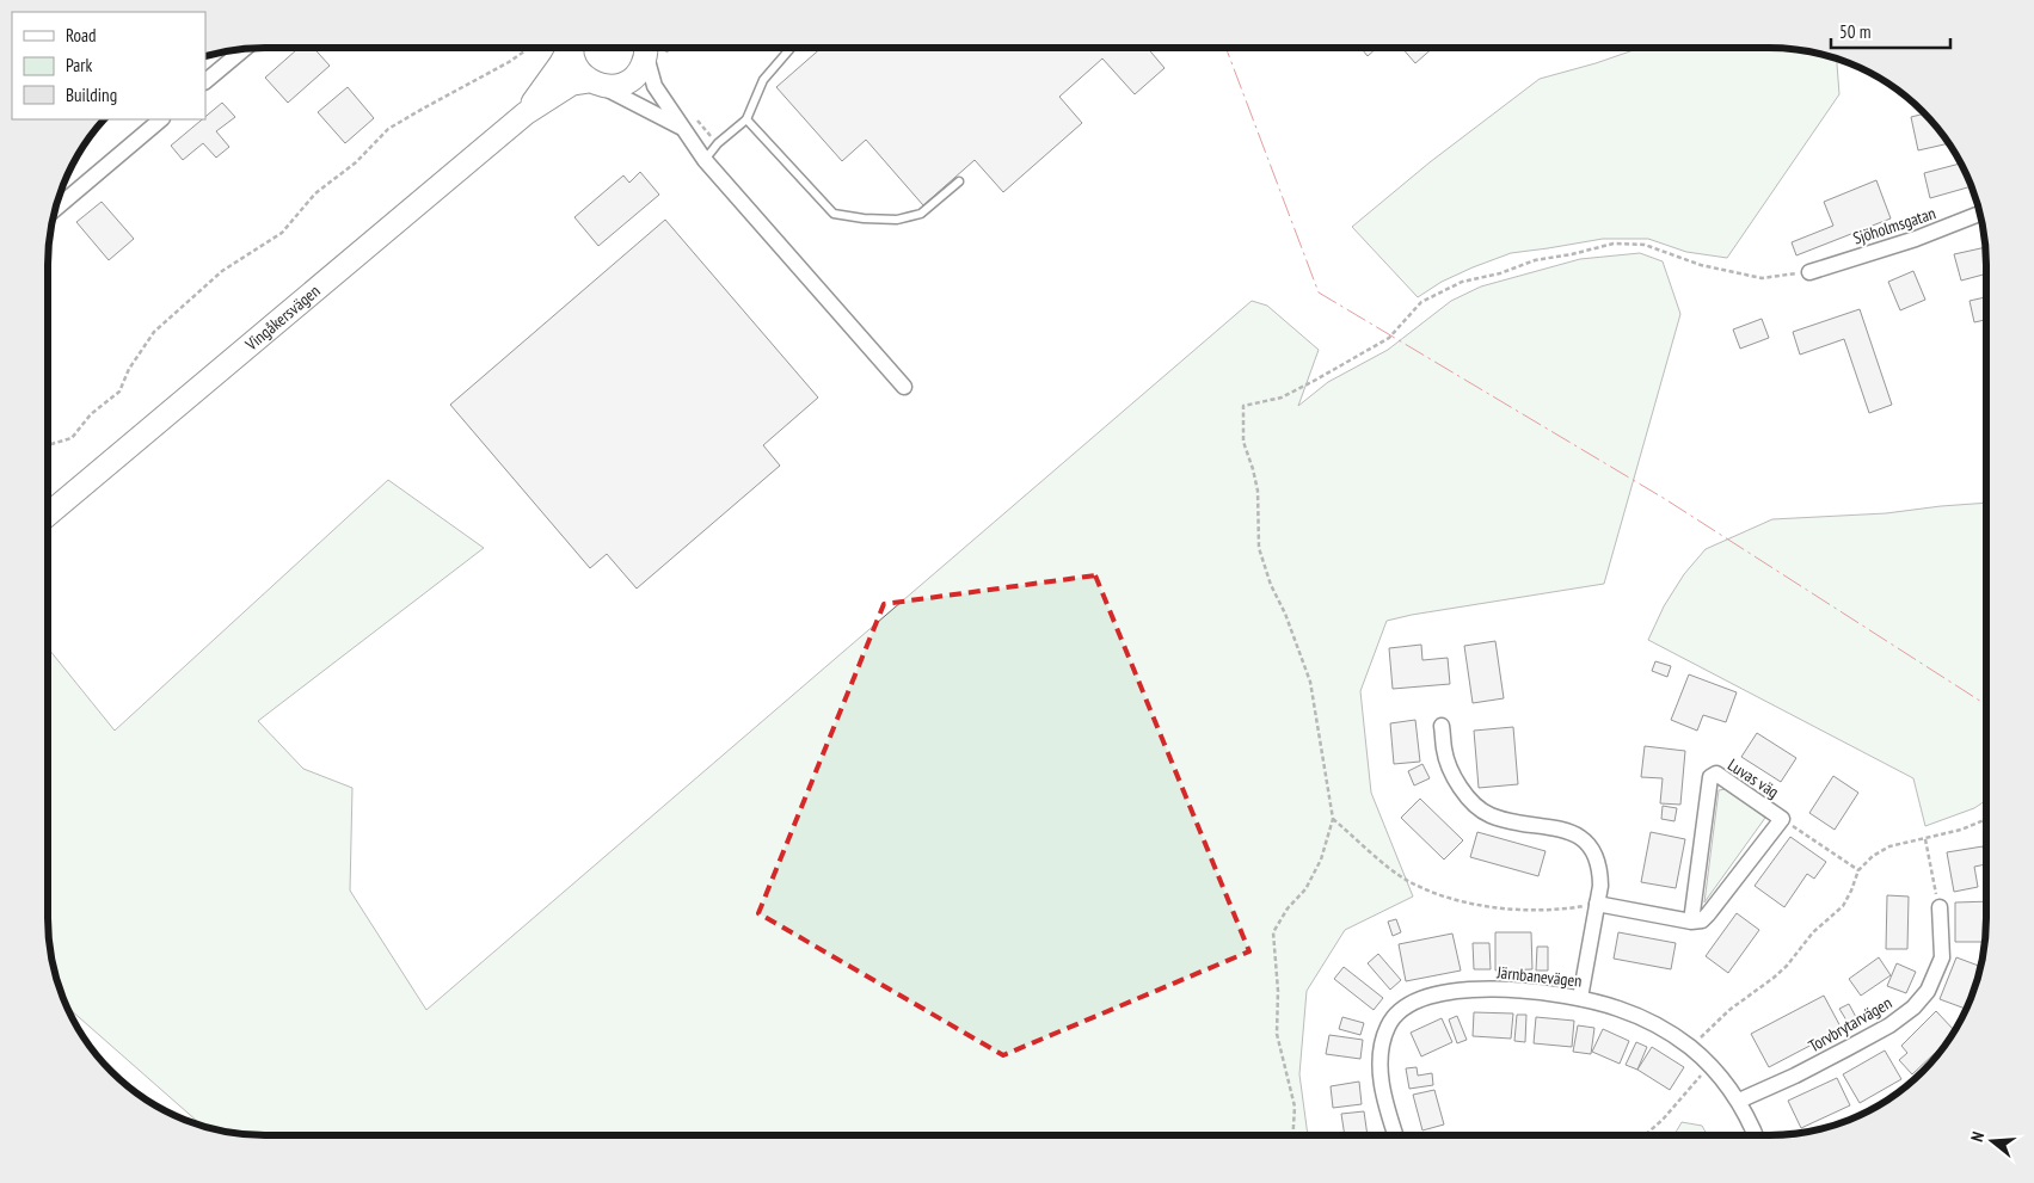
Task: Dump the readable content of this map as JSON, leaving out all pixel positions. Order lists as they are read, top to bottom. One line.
{"streets":{"main road":["Vingåkersvägen"],"street":["Sjöholmsgatan","Luvas väg","Järnbanevägen","Torvbrytarvägen"]},"crossings":[["Järnbanevägen","Torvbrytarvägen"]],"legend":["Road","Park","Building"],"scale_bar":"50 m","north":"left"}
